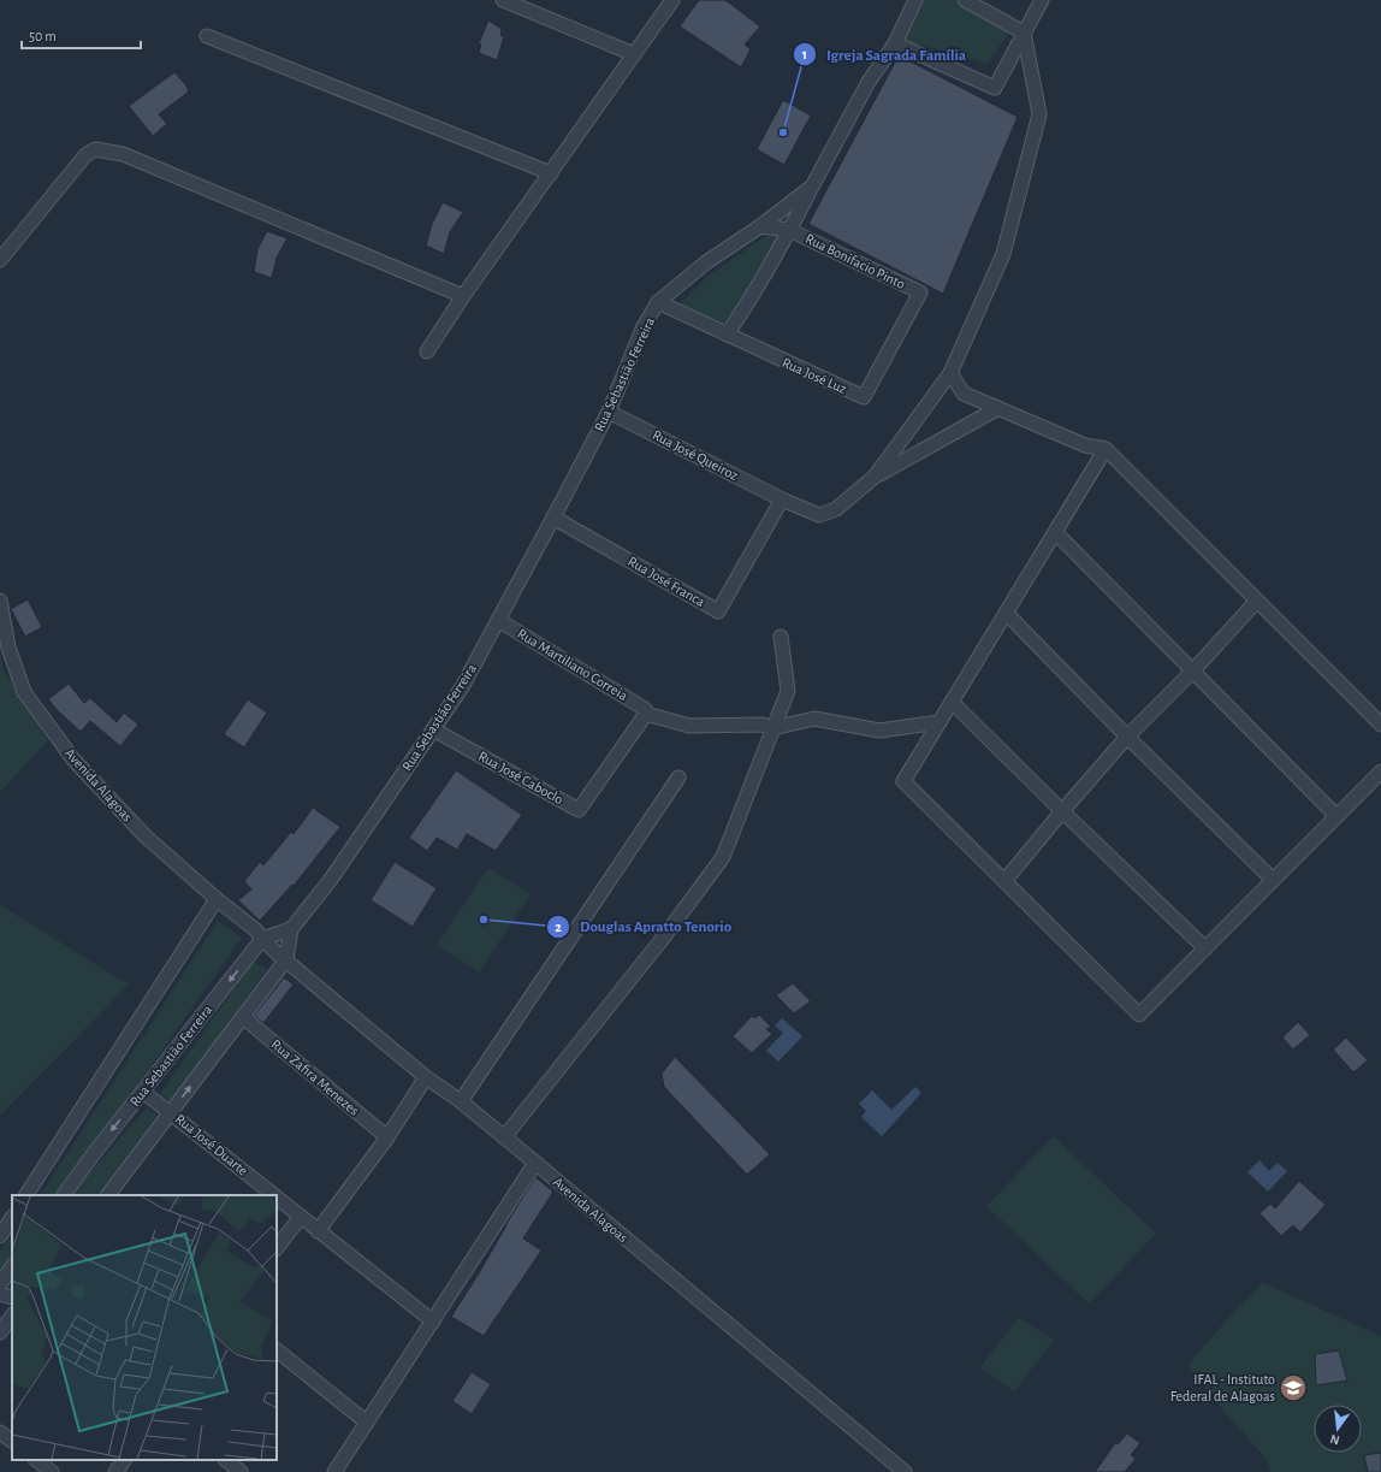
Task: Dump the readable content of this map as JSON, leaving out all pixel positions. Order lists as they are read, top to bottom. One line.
{"streets":{"street":["Rua Bonifacio Pinto","Rua Sebastião Ferreira","Rua José Luz","Rua José Queiroz","Rua José Franca","Rua Martiliano Correia","Rua José Caboclo","Avenida Alagoas","Rua Zafira Menezes","Rua José Duarte"]},"crossings":[["Rua Bonifacio Pinto","Rua Sebastião Ferreira"],["Rua Bonifacio Pinto","Rua José Luz"],["Rua Sebastião Ferreira","Rua José Luz"],["Rua Sebastião Ferreira","Rua José Queiroz"],["Rua Sebastião Ferreira","Rua José Franca"],["Rua Sebastião Ferreira","Rua Martiliano Correia"],["Rua Sebastião Ferreira","Rua José Caboclo"],["Rua Sebastião Ferreira","Avenida Alagoas"],["Rua Sebastião Ferreira","Rua Zafira Menezes"],["Rua Sebastião Ferreira","Rua José Duarte"],["Rua José Queiroz","Rua José Franca"],["Rua Martiliano Correia","Rua José Caboclo"]],"places":{"other":["Igreja Sagrada Família","Douglas Apratto Tenorio"],"school or university":["IFAL - Instituto Federal de Alagoas"]},"scale_bar":"50 m","north":"bottom"}
